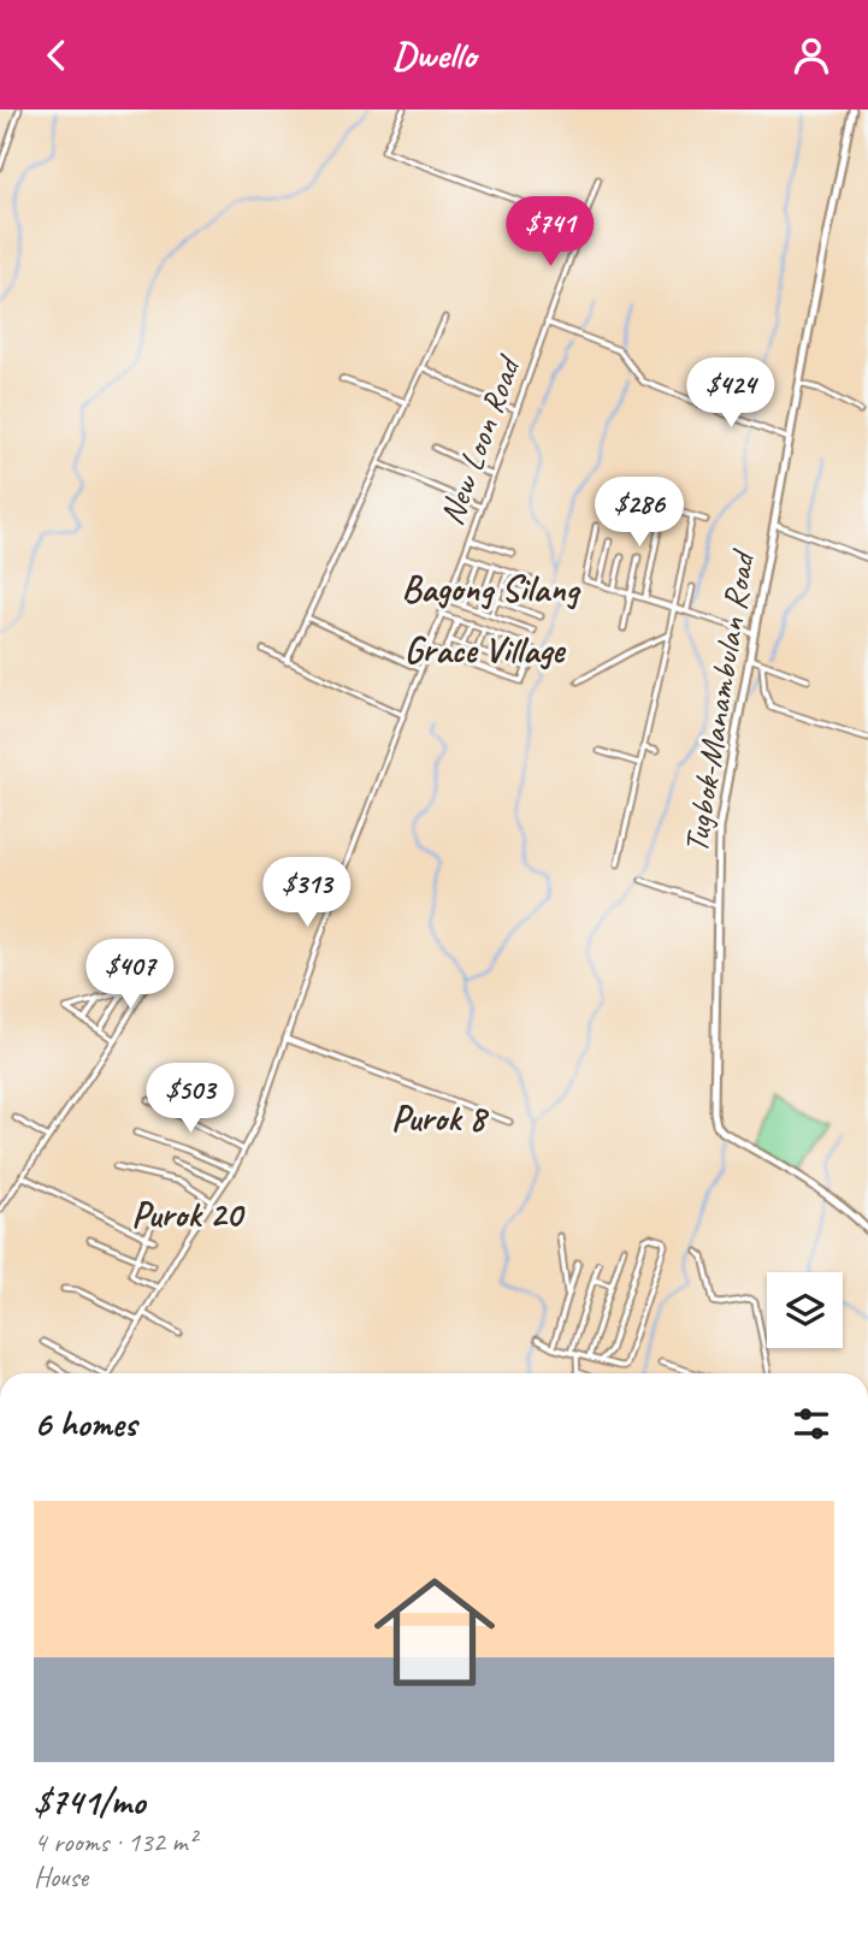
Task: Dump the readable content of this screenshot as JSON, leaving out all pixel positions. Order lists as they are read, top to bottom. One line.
{"streets":{"street":["New Loon Road","Tugbok-Manambulan Road"]},"crossings":[["New Loon Road","Tugbok-Manambulan Road"]],"districts":["Bagong Silang","Grace Village","Purok 8","Purok 20"],"page":{"header":"Dwello","price":["$741","$424","$286","$313","$407","$503"],"heading":"6 homes","list":[{"name":"$741/mo","note":"4 rooms · 132 m² · House"}]}}
